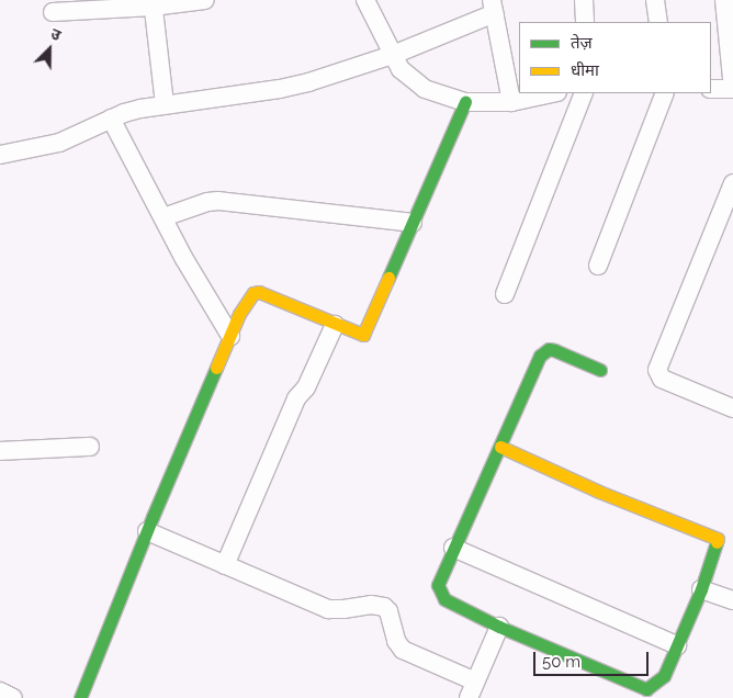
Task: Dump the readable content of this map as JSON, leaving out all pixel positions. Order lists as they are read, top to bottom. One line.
{"legend":["तेज़","धीमा"],"scale_bar":"50 m","north":"top right"}
